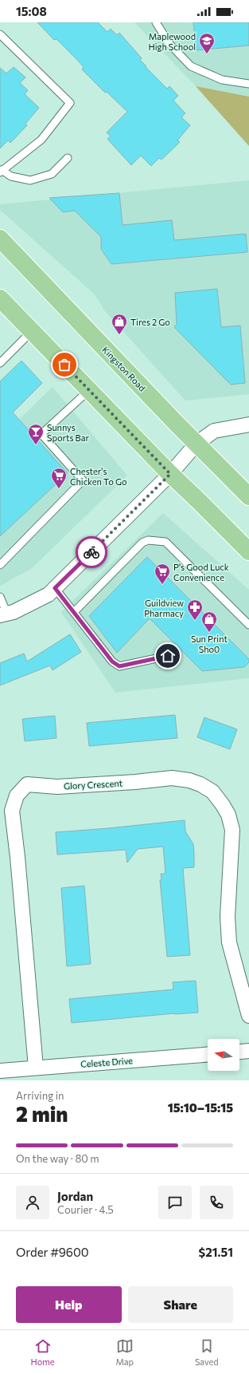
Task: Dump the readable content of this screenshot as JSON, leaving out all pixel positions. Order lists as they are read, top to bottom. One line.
{"streets":{"main road":["Kingston Road"],"street":["Glory Crescent","Celeste Drive"]},"crossings":[["Glory Crescent","Celeste Drive"]],"places":{"school or university":["Maplewood High School"],"shop":["Tires 2 Go","Sun Print Sho0"],"bar":["Sunnys Sports Bar"],"supermarket":["Chester's Chicken To Go","P's Good Luck Convenience"],"pharmacy":["Guildview Pharmacy"]},"north":"left","page":{"status":"15:08","heading":["2 min","Arriving in","15:10–15:15"],"panel":["Jordan","Courier · 4.5","Order #9600","$21.51"],"bar":"On the way · 80 m","buttons":["Help","Share"],"tabs":["Home","Map","Saved"]}}
